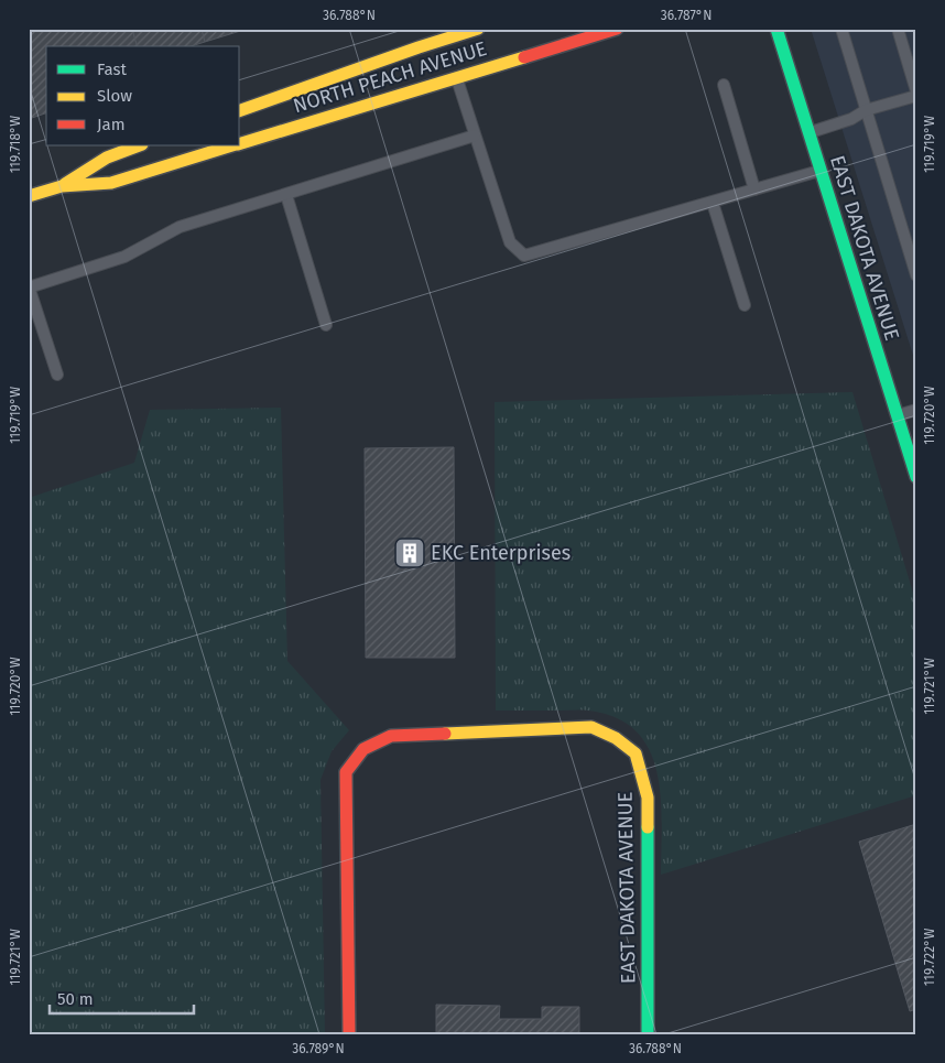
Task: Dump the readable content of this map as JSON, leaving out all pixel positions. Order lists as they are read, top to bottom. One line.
{"streets":{"street":["NORTH PEACH AVENUE","EAST DAKOTA AVENUE"]},"places":{"building":["EKC Enterprises"]},"legend":["Fast","Slow","Jam"],"scale_bar":"50 m","coordinates":["36.788°N","36.787°N","119.718°W","119.719°W","119.720°W","119.721°W","119.722°W","36.789°N"]}
